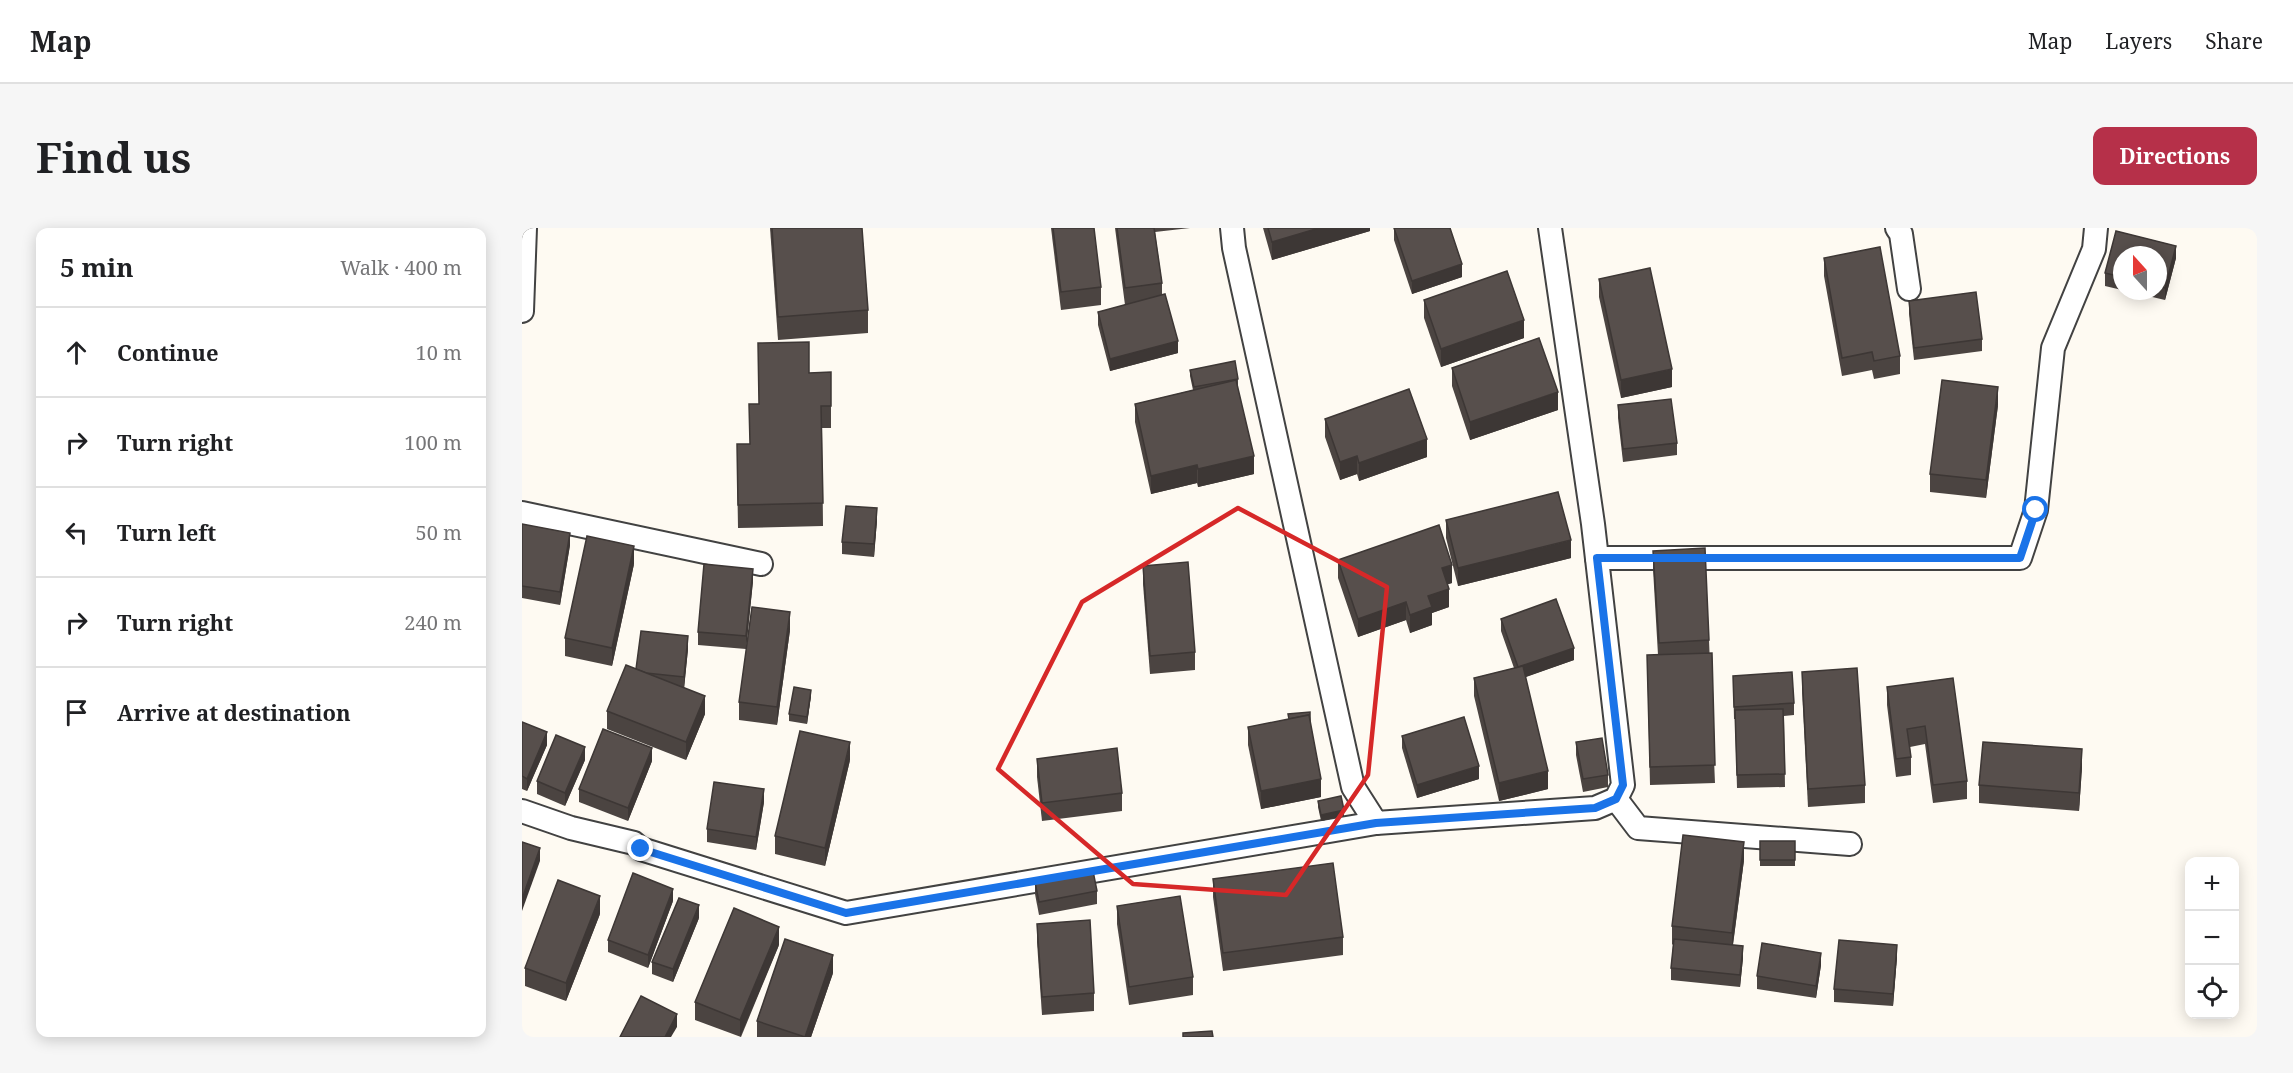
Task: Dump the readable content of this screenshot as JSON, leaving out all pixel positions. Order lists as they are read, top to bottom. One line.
{"north":"top","page":{"header":"Map","nav":["Map","Layers","Share"],"buttons":"Directions","title":"Find us","heading":["5 min","Walk · 400 m"],"list":[["Continue","10 m"],["Turn right","100 m"],["Turn left","50 m"],["Turn right","240 m"],"Arrive at destination"],"map_buttons":["+","−"]}}
